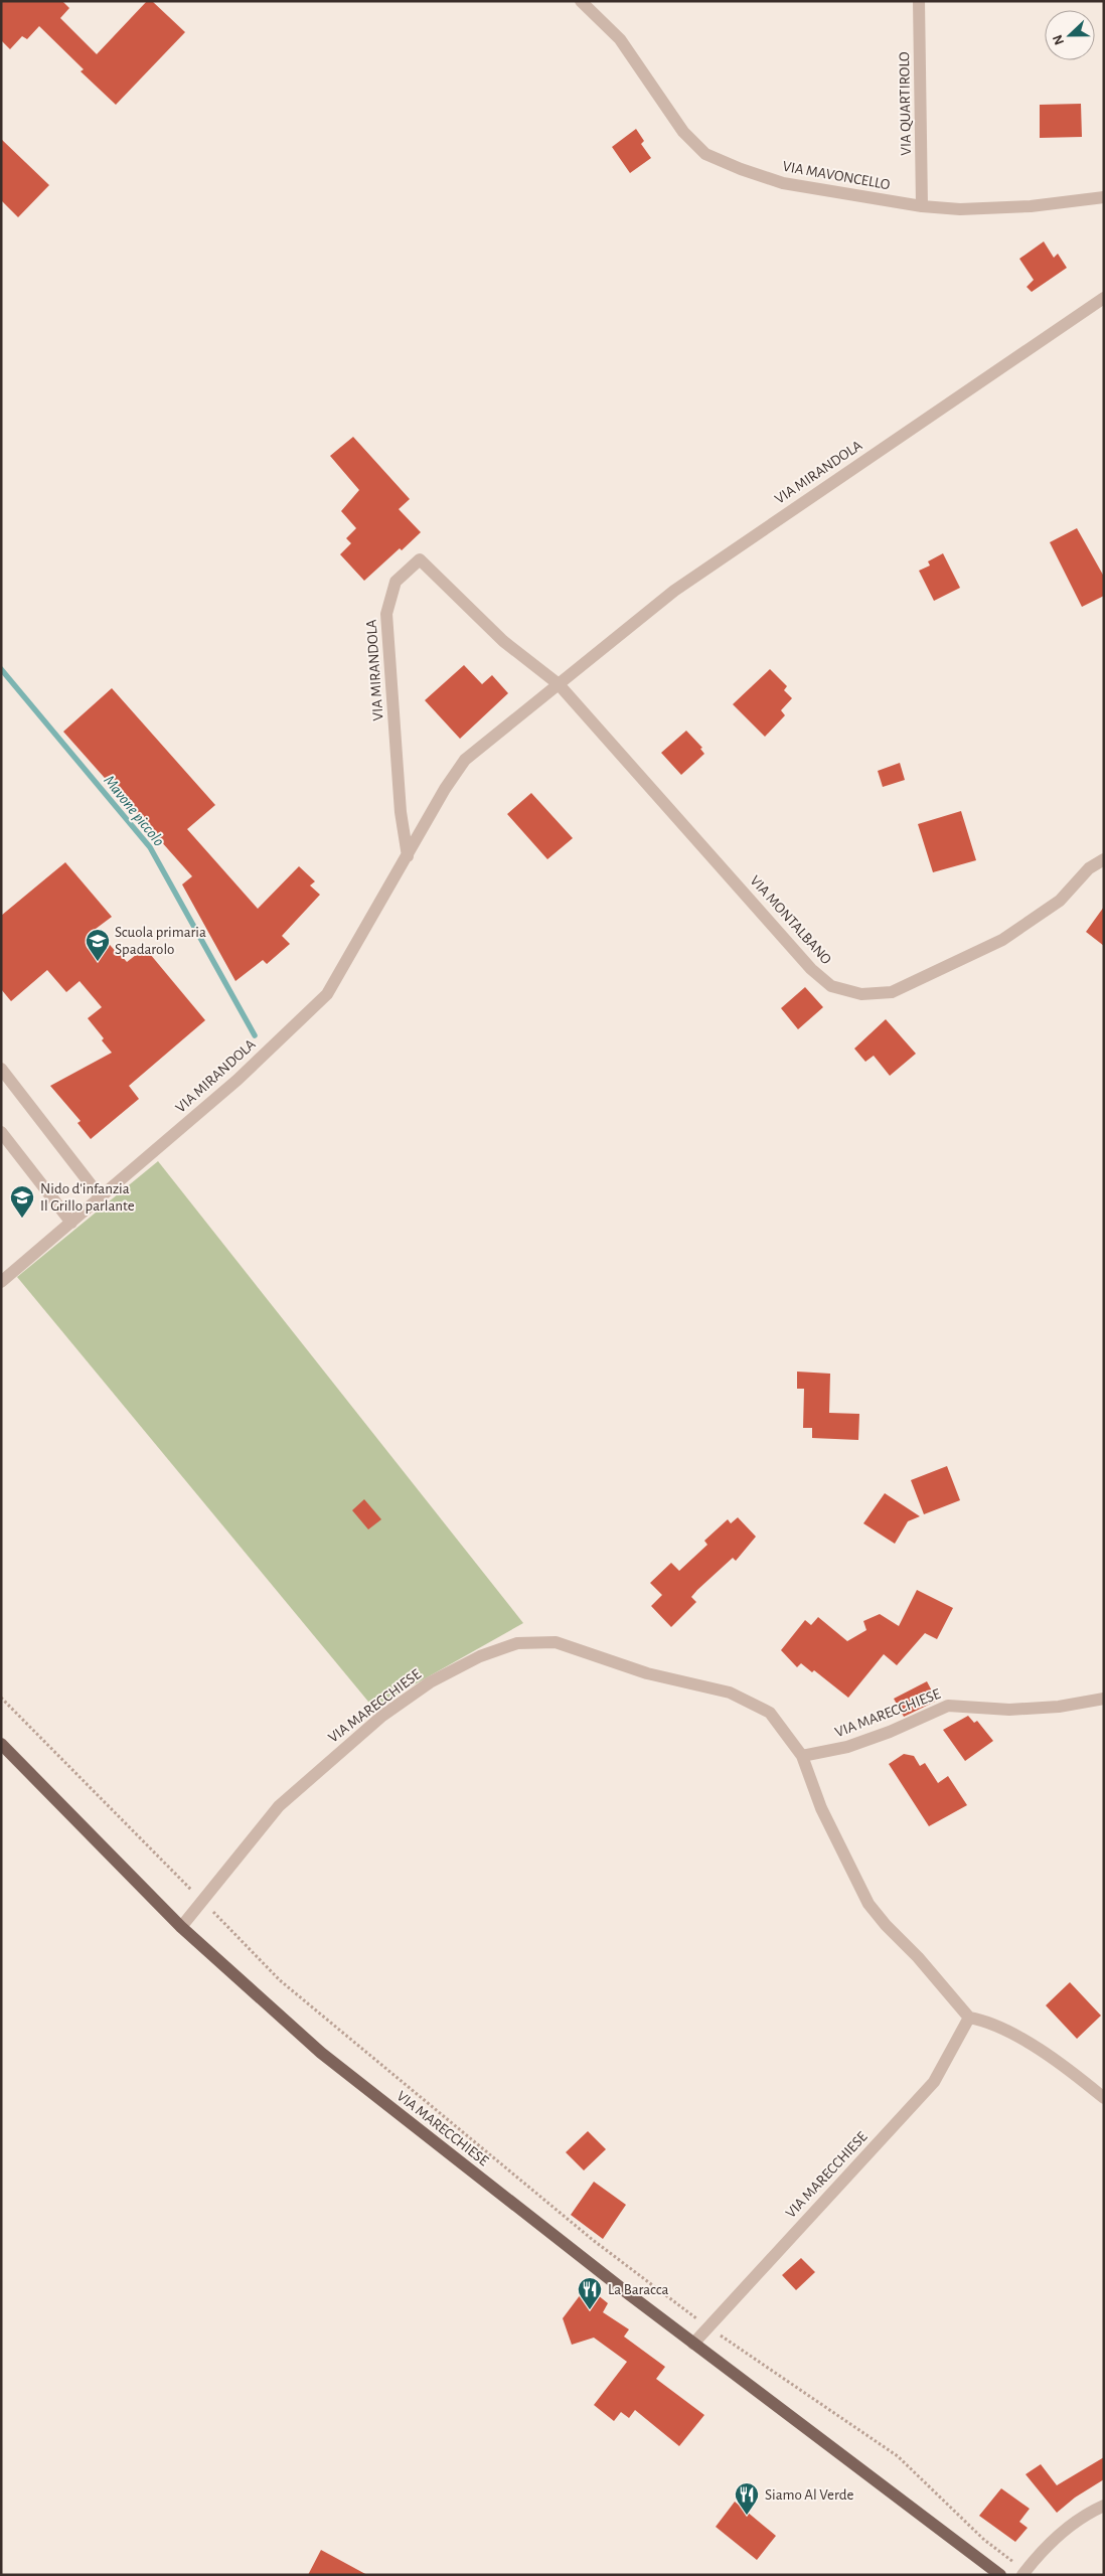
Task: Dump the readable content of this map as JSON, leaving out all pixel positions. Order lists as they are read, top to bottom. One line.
{"streets":{"main road":["VIA MARECCHIESE"],"street":["VIA QUARTIROLO","VIA MAVONCELLO","VIA MIRANDOLA","VIA MONTALBANO"]},"crossings":[["VIA QUARTIROLO","VIA MAVONCELLO"],["VIA MIRANDOLA","VIA MONTALBANO"]],"water":["Mavone piccolo"],"places":{"school or university":["Scuola primaria Spadarolo","Nido d'infanzia Il Grillo parlante"],"restaurant":["La Baracca","Siamo Al Verde"]},"north":"left"}
